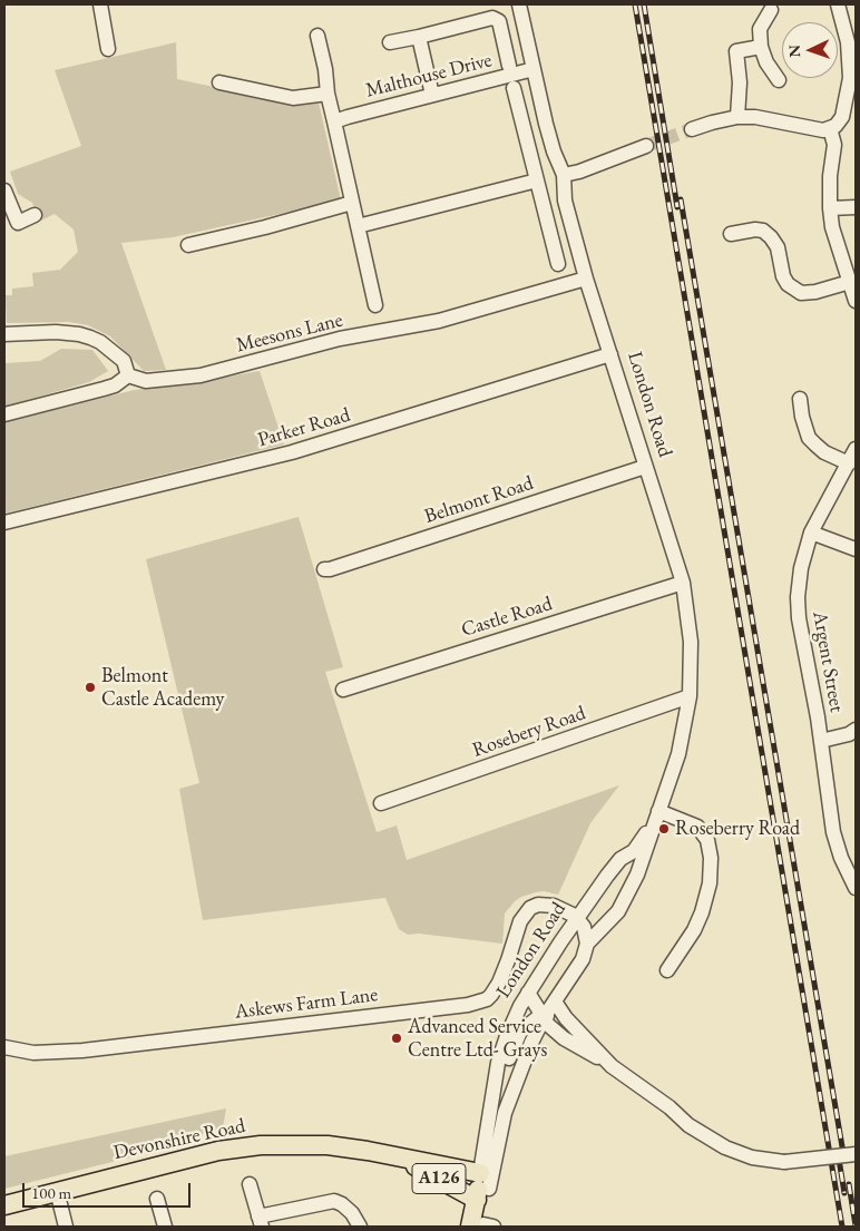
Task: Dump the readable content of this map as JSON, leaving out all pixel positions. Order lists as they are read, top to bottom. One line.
{"streets":{"main road":["London Road","Devonshire Road","A126"],"street":["Malthouse Drive","Meesons Lane","Parker Road","Belmont Road","Castle Road","Argent Street","Rosebery Road","Askews Farm Lane"]},"crossings":[["Malthouse Drive","London Road"],["Meesons Lane","London Road"],["London Road","Parker Road"],["London Road","Belmont Road"],["London Road","Castle Road"],["London Road","Rosebery Road"],["London Road","Devonshire Road"]],"places":["Belmont Castle Academy","Roseberry Road","Advanced Service Centre Ltd- Grays"],"scale_bar":"100 m","north":"left"}
